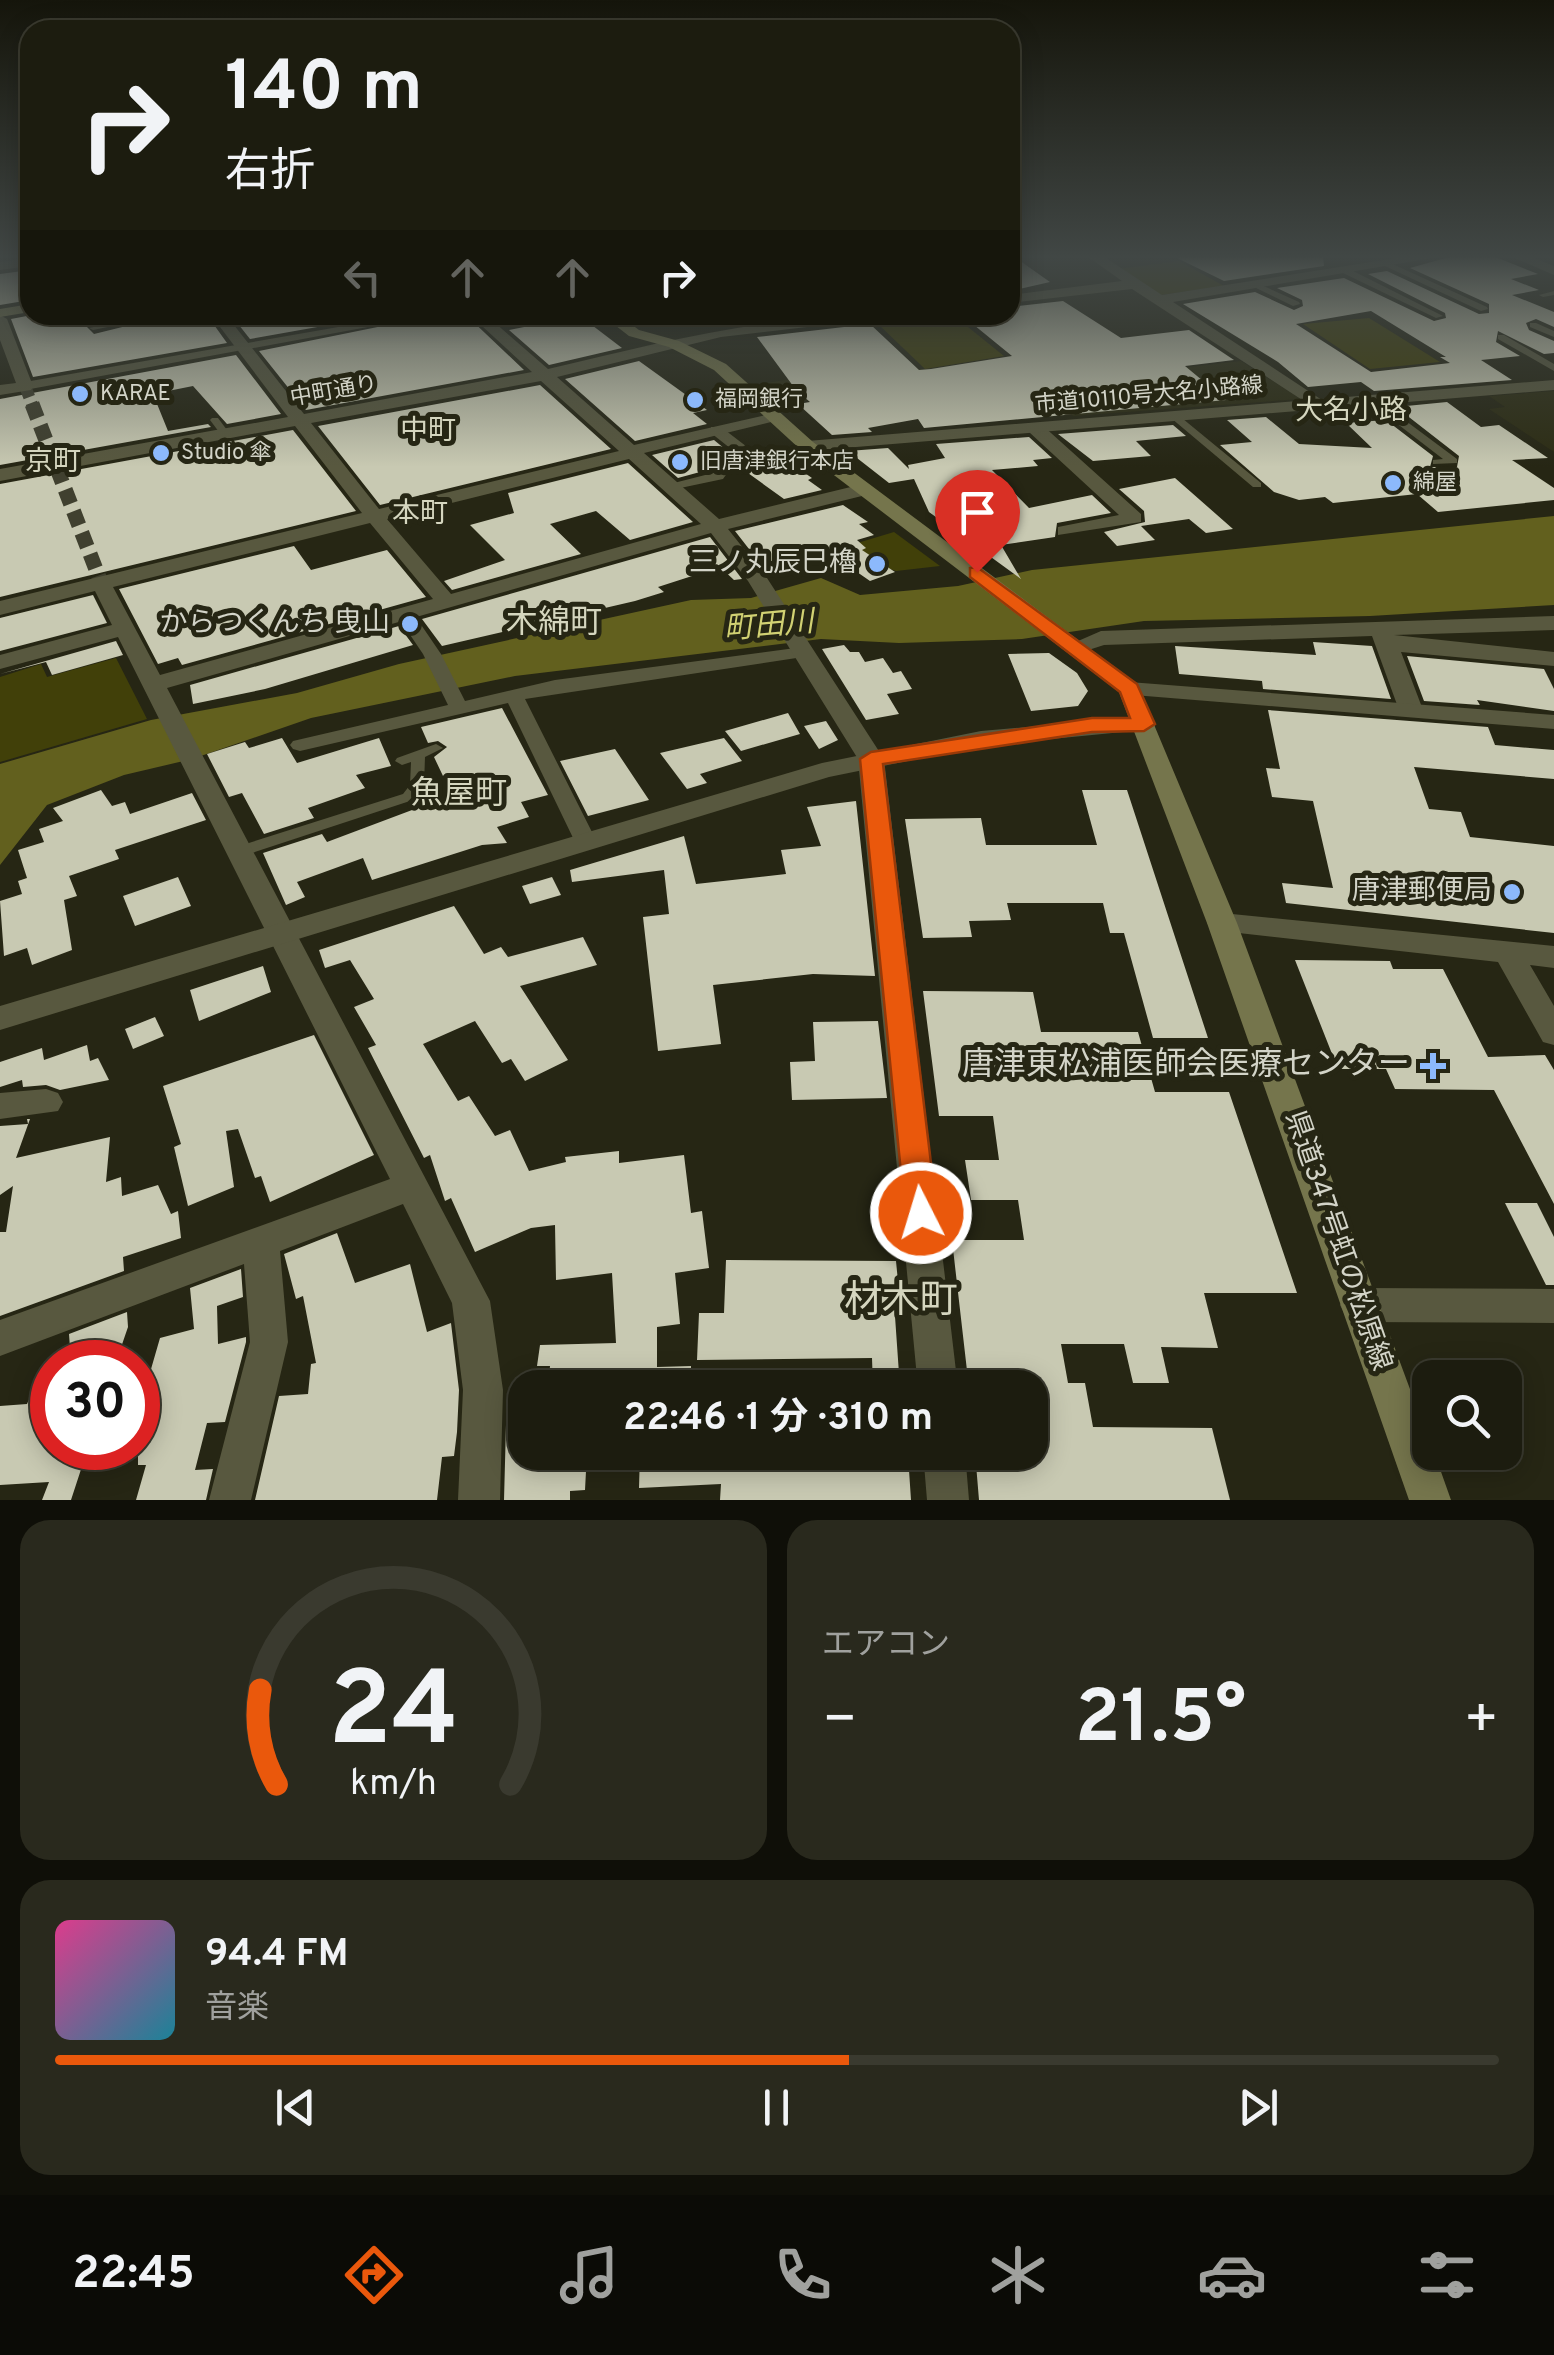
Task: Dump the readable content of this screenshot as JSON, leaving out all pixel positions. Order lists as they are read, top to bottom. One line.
{"streets":{"main road":["県道347号虹の松原線"],"street":["中町通り","市道10110号大名小路線"]},"districts":["大名小路","中町","京町","本町","木綿町","魚屋町","材木町"],"water":["町田川"],"places":{"other":["KARAE","福岡銀行","Studio 傘","旧唐津銀行本店","綿屋","三ノ丸辰巳櫓","からつくんち 曳山","唐津郵便局"],"health":["唐津東松浦医師会医療センター"]},"page":{"turn":["140 m","右折"],"limit":"30","trip":"22:46 · 1 分 · 310 m","tile":"エアコン","heat":["−","21.5°","+"],"song":["94.4 FM","音楽"],"tabs":"22:45","gauge":["24","km/h"]}}
